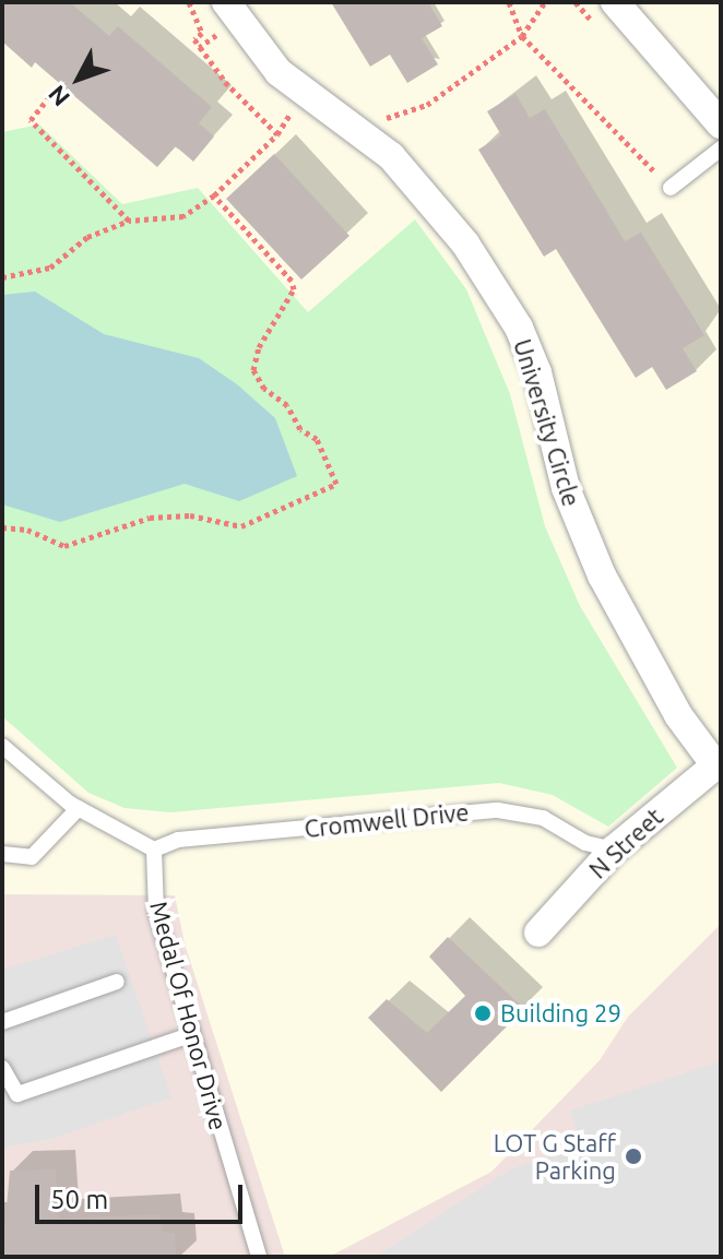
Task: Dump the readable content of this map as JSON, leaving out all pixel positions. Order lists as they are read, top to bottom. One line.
{"streets":{"street":["University Circle","N Street"],"lane":["Cromwell Drive","Medal Of Honor Drive"]},"crossings":[["University Circle","N Street"],["Cromwell Drive","N Street"],["Cromwell Drive","Medal Of Honor Drive"]],"places":["Building 29","LOT G Staff Parking"],"scale_bar":"50 m","north":"bottom left"}
